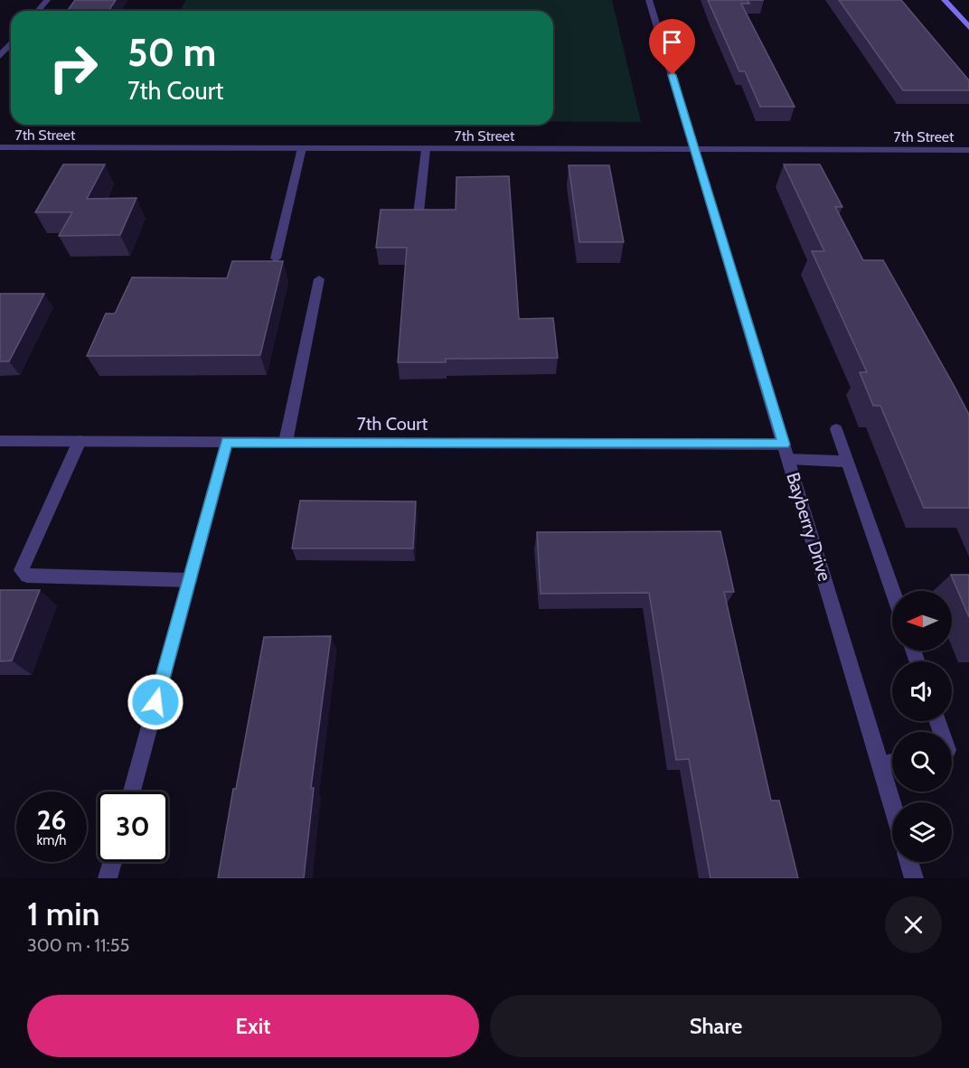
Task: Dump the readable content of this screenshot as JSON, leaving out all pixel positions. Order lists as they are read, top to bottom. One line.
{"streets":{"street":["7th Street","7th Court","Bayberry Drive"]},"crossings":[["7th Street","Bayberry Drive"],["7th Court","Bayberry Drive"]],"north":"left","page":{"turn":["50 m","7th Court"],"speed":"26 km/h","limit":"30","heading":["1 min","300 m · 11:55"],"buttons":["Exit","Share"]}}
